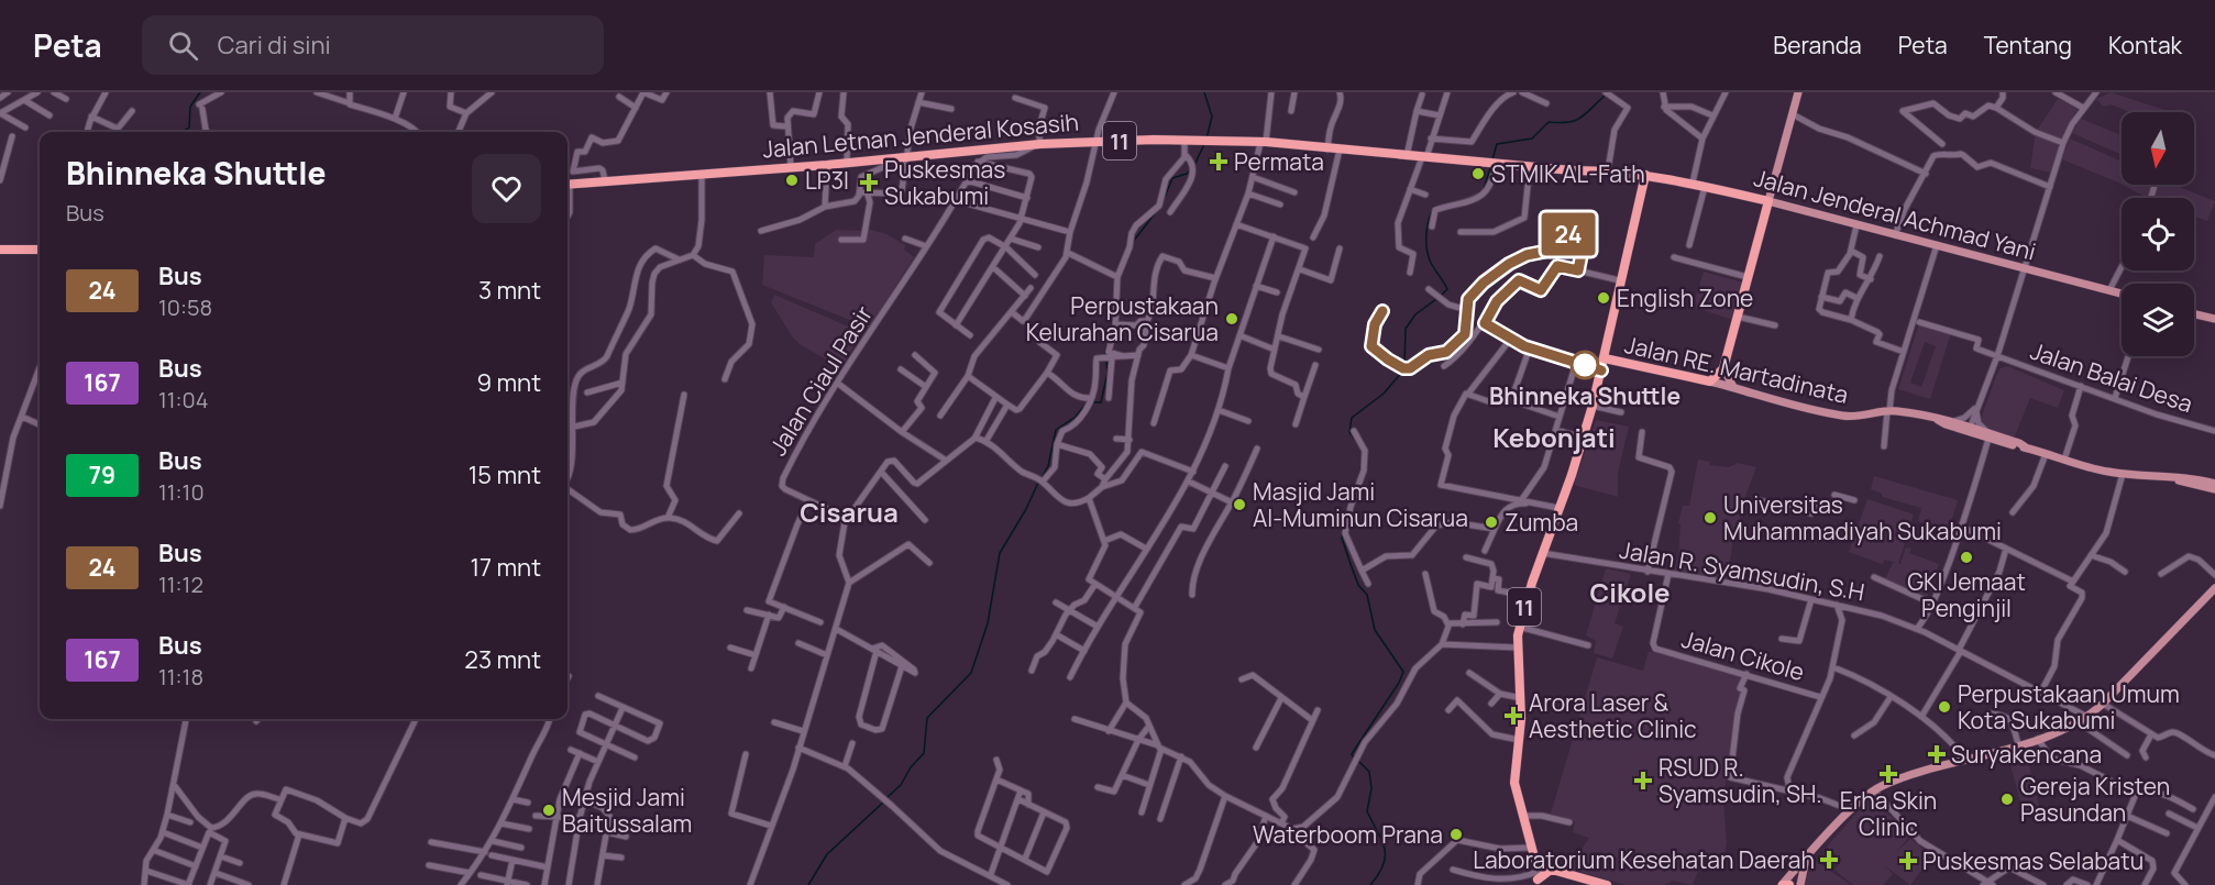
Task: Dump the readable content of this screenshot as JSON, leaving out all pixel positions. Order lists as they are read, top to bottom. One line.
{"streets":{"highway":["Jalan Letnan Jenderal Kosasih","11","Jalan Jenderal Achmad Yani","Jalan RE. Martadinata"],"street":["Jalan Balai Desa","Jalan Ciaul Pasir","Jalan R. Syamsudin, S.H","Jalan Cikole"]},"crossings":[["Jalan Letnan Jenderal Kosasih","11"],["11","Jalan Jenderal Achmad Yani"],["11","Jalan RE. Martadinata"],["11","Jalan R. Syamsudin, S.H"],["Jalan R. Syamsudin, S.H","Jalan Cikole"]],"districts":["Kebonjati","Cisarua","Cikole"],"places":{"health":["Permata","Puskesmas Sukabumi","Arora Laser & Aesthetic Clinic","Suryakencana","Erha Skin Clinic","RSUD R. Syamsudin, SH.","Laboratorium Kesehatan Daerah","Puskesmas Selabatu"],"other":["STMIK AL-Fath","LP3I","English Zone","Perpustakaan Kelurahan Cisarua","Bhinneka Shuttle","Masjid Jami Al-Muminun Cisarua","Universitas Muhammadiyah Sukabumi","Zumba","GKI Jemaat Penginjil","Perpustakaan Umum Kota Sukabumi","Gereja Kristen Pasundan","Mesjid Jami Baitussalam","Waterboom Prana"]},"lines":["bus line 24"],"north":"bottom","page":{"header":"Peta","search":"Cari di sini","nav":["Beranda","Peta","Tentang","Kontak"],"on_map":"24","heading":["Bhinneka Shuttle","Bus"],"list":[{"mark":"24","name":"Bus","note":"10:58","value":"3 mnt"},{"mark":"167","name":"Bus","note":"11:04","value":"9 mnt"},{"mark":"79","name":"Bus","note":"11:10","value":"15 mnt"},{"mark":"24","name":"Bus","note":"11:12","value":"17 mnt"},{"mark":"167","name":"Bus","note":"11:18","value":"23 mnt"}]}}
